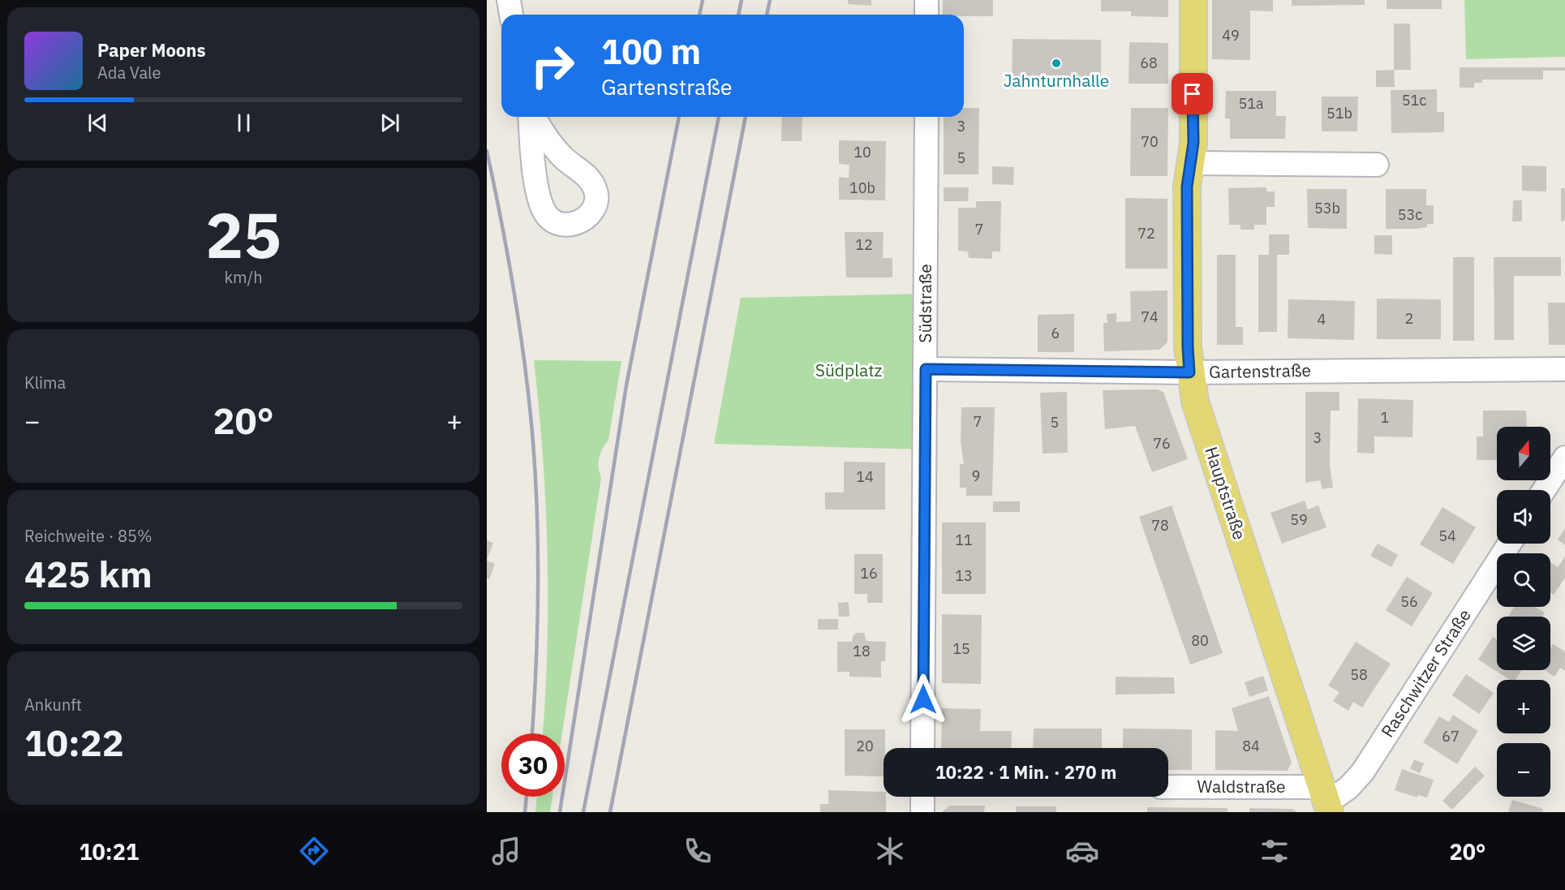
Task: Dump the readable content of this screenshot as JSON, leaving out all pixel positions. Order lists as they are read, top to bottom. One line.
{"streets":{"main road":["Hauptstraße"],"street":["Südstraße","Gartenstraße","Raschwitzer Straße","Waldstraße"]},"crossings":[["Südstraße","Gartenstraße"],["Gartenstraße","Hauptstraße"],["Hauptstraße","Raschwitzer Straße"],["Hauptstraße","Waldstraße"],["Raschwitzer Straße","Waldstraße"]],"parks":["Südplatz"],"places":["Jahnturnhalle"],"house_numbers":["49","68","51c","51a","51b","3","70","10","5","10b","53b","53c","7","72","12","74","2","4","6","1","7","5","3","76","9","14","59","78","54","11","16","13","56","80","15","18","58","67","20","84"],"north":"top","page":{"turn":["100 m","Gartenstraße"],"song":["Paper Moons","Ada Vale"],"tile":[["25","km/h"],"Klima",["Reichweite · 85%","425 km"],["Ankunft","10:22"]],"heat":["−","20°","+"],"map_buttons":["+","−"],"limit":"30","trip":"10:22 · 1 Min. · 270 m","tabs":["10:21","20°"]}}
